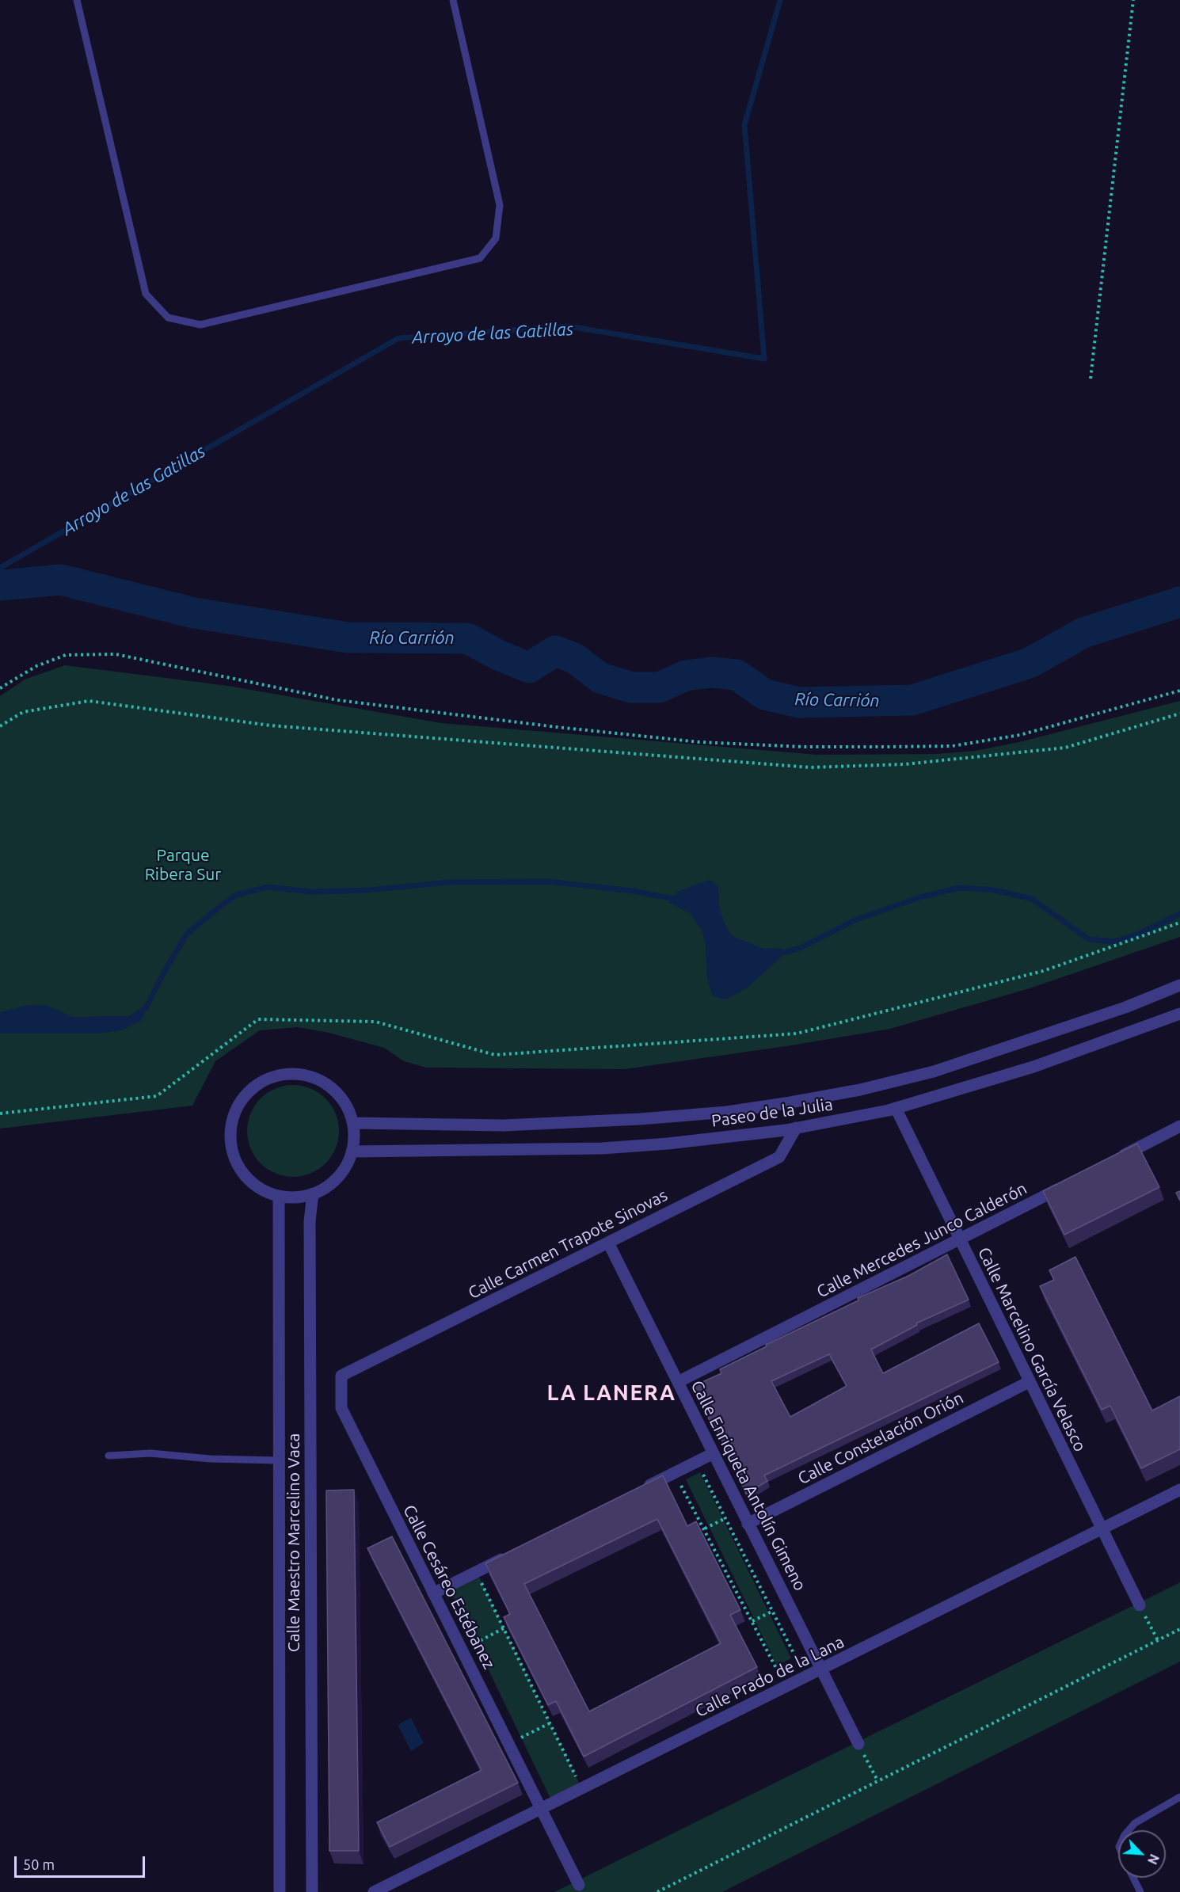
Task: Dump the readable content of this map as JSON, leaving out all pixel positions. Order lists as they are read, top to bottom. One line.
{"streets":{"street":["Paseo de la Julia","Calle Mercedes Junco Calderón","Calle Carmen Trapote Sinovas","Calle Marcelino García Velasco","Calle Constelación Orión","Calle Enriqueta Antolín Gimeno","Calle Maestro Marcelino Vaca","Calle Cesáreo Estébanez","Calle Prado de la Lana"]},"crossings":[["Paseo de la Julia","Calle Carmen Trapote Sinovas"],["Paseo de la Julia","Calle Marcelino García Velasco"],["Paseo de la Julia","Calle Maestro Marcelino Vaca"],["Calle Mercedes Junco Calderón","Calle Marcelino García Velasco"],["Calle Mercedes Junco Calderón","Calle Enriqueta Antolín Gimeno"],["Calle Carmen Trapote Sinovas","Calle Enriqueta Antolín Gimeno"],["Calle Carmen Trapote Sinovas","Calle Cesáreo Estébanez"],["Calle Marcelino García Velasco","Calle Constelación Orión"],["Calle Marcelino García Velasco","Calle Prado de la Lana"],["Calle Constelación Orión","Calle Enriqueta Antolín Gimeno"],["Calle Enriqueta Antolín Gimeno","Calle Prado de la Lana"],["Calle Cesáreo Estébanez","Calle Prado de la Lana"]],"districts":["LA LANERA"],"water":["Arroyo de las Gatillas","Río Carrión"],"parks":["Parque Ribera Sur"],"scale_bar":"50 m","north":"bottom right"}
